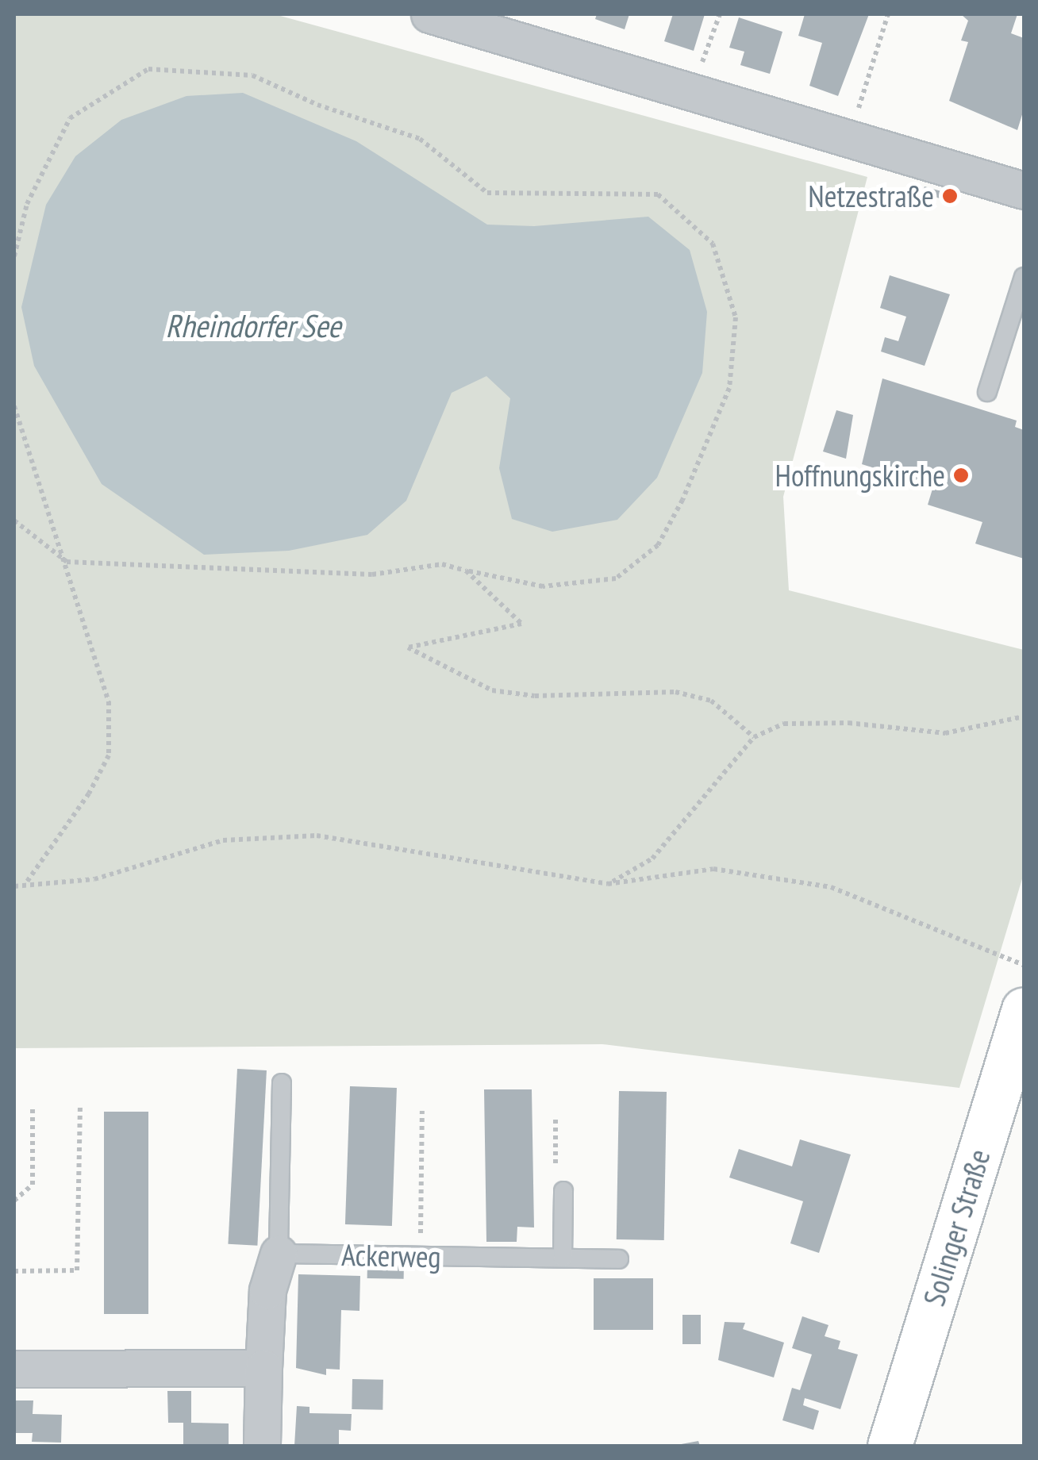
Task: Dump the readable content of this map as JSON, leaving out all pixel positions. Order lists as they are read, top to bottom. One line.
{"streets":{"main road":["Solinger Straße"],"lane":["Ackerweg"]},"water":["Rheindorfer See"],"places":["Netzestraße","Hoffnungskirche"]}
